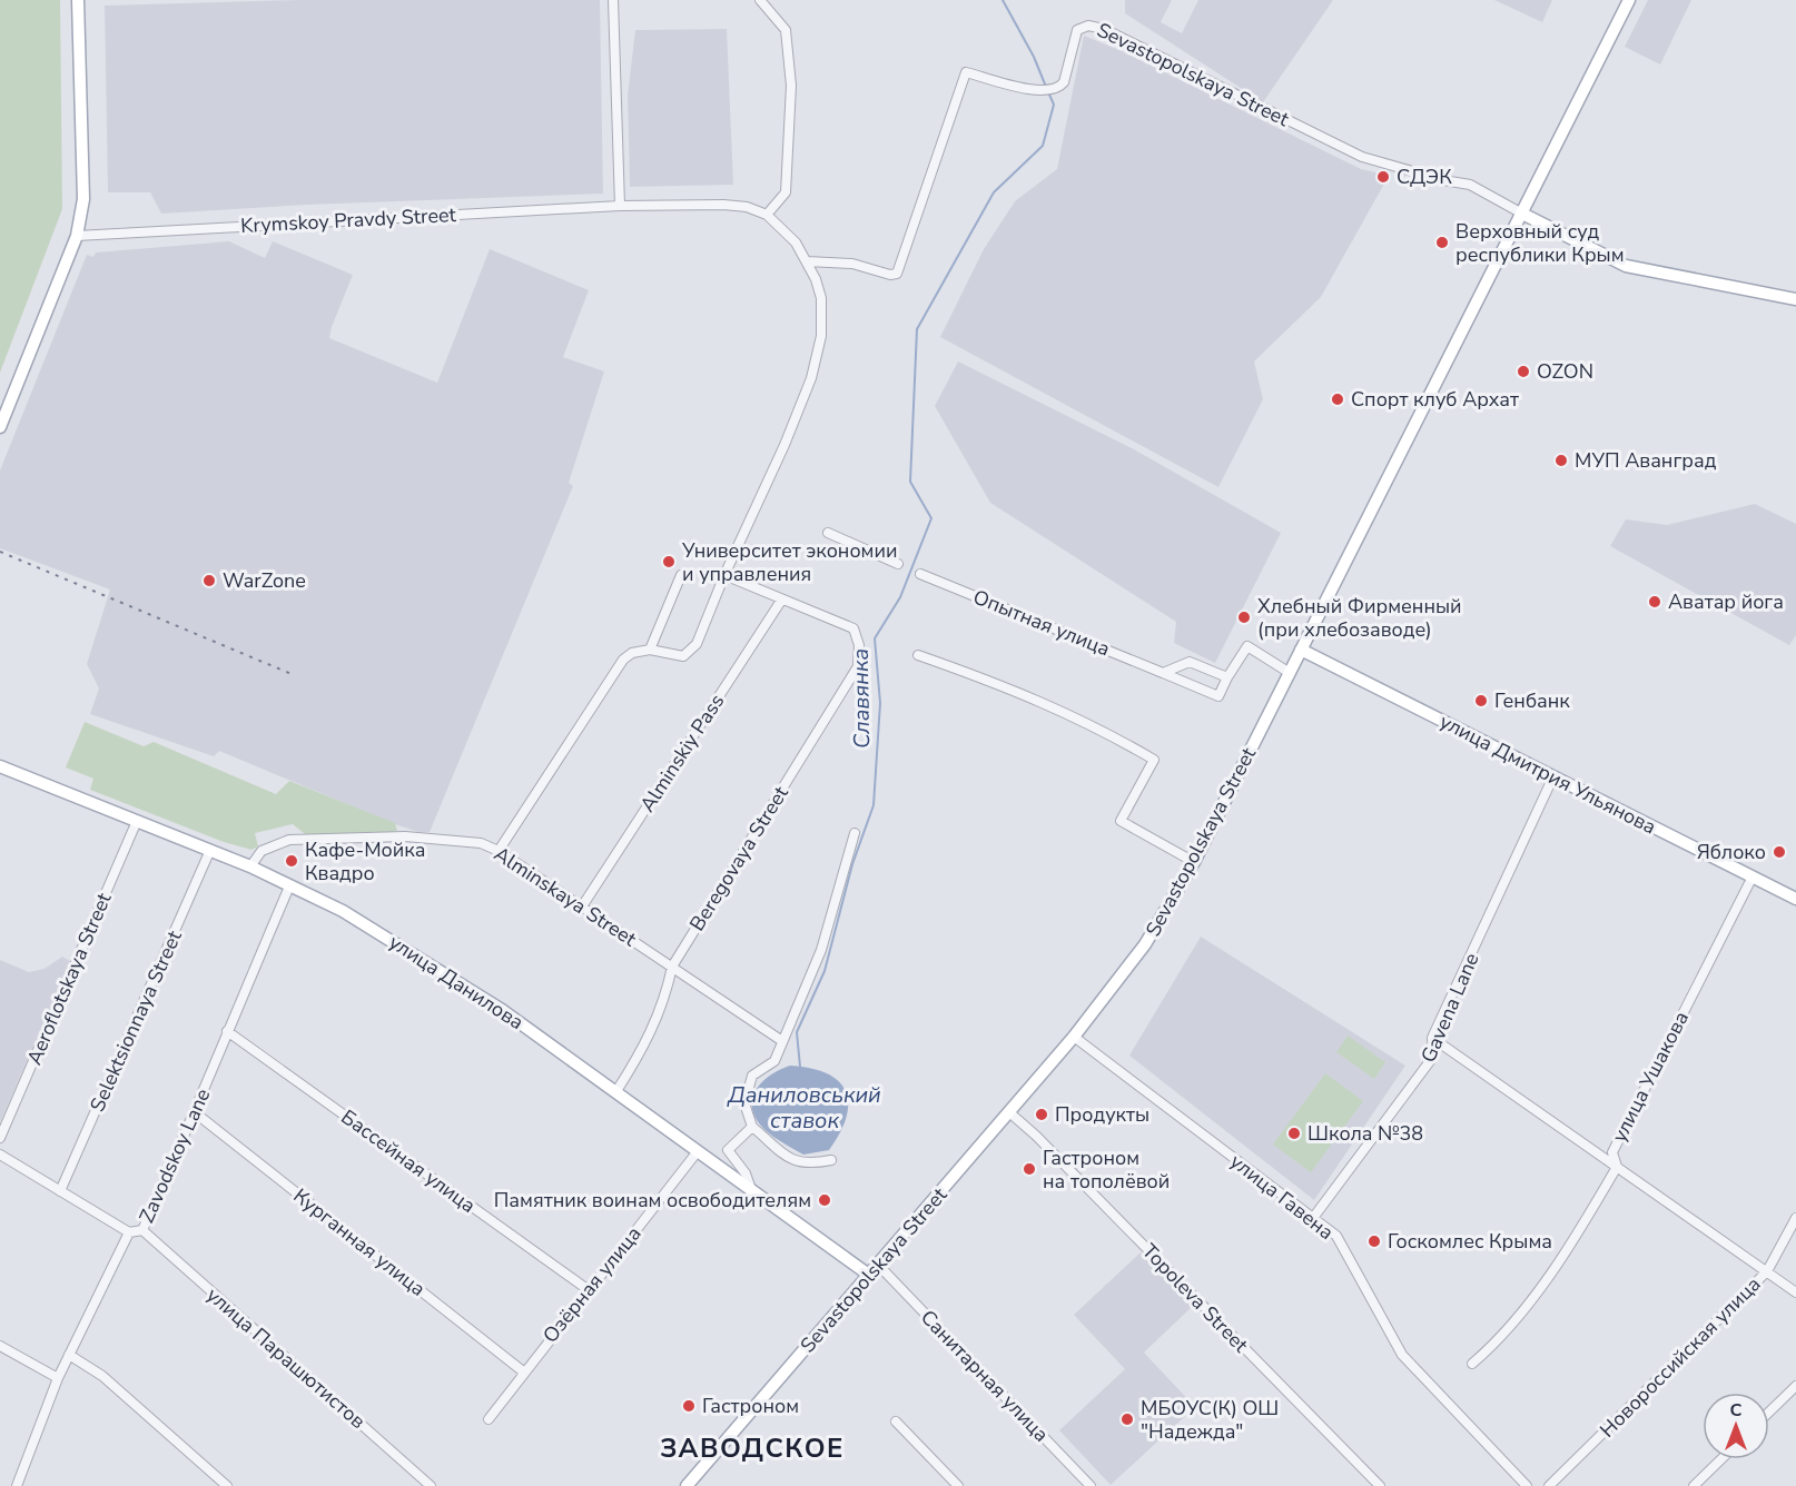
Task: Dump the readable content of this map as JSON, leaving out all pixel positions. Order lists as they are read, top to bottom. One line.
{"streets":{"main road":["Sevastopolskaya Street","улица Дмитрия Ульянова","улица Данилова"],"street":["Krymskoy Pravdy Street","Опытная улица","Alminskiy Pass","Beregovaya Street","Alminskaya Street","Aeroflotskaya Street","Gavena Lane","Selektsionnaya Street","улица Ушакова","Zavodskoy Lane","Бассейная улица","улица Гавена","Курганная улица","Озёрная улица","Topoleva Street","Новороссийская улица","улица Парашютистов","Санитарная улица"]},"crossings":[["Sevastopolskaya Street","Опытная улица"],["Sevastopolskaya Street","улица Дмитрия Ульянова"],["Sevastopolskaya Street","улица Данилова"],["Sevastopolskaya Street","улица Гавена"],["Sevastopolskaya Street","Topoleva Street"],["Sevastopolskaya Street","Санитарная улица"],["Alminskiy Pass","Beregovaya Street"],["Alminskiy Pass","Alminskaya Street"],["улица Дмитрия Ульянова","Gavena Lane"],["улица Дмитрия Ульянова","улица Ушакова"],["Beregovaya Street","Alminskaya Street"],["Beregovaya Street","улица Данилова"],["Alminskaya Street","улица Данилова"],["Aeroflotskaya Street","улица Данилова"],["улица Данилова","Selektsionnaya Street"],["улица Данилова","Zavodskoy Lane"],["улица Данилова","Озёрная улица"],["Gavena Lane","улица Гавена"],["Zavodskoy Lane","Бассейная улица"],["Zavodskoy Lane","Курганная улица"],["Zavodskoy Lane","улица Парашютистов"],["Бассейная улица","Озёрная улица"],["Курганная улица","Озёрная улица"]],"districts":["ЗАВОДСКОЕ"],"water":["Славянка","Даниловський ставок"],"places":["СДЭК","Верховный суд республики Крым","OZON","Спорт клуб Архат","МУП Аванград","Университет экономии и управления","WarZone","Аватар йога","Хлебный Фирменный (при хлебозаводе)","Генбанк","Яблоко","Кафе-Мойка Квадро","Продукты","Школа №38","Гастроном на тополёвой","Памятник воинам освободителям","Госкомлес Крыма","Гастроном","МБОУС(К) ОШ \"Надежда\""],"north":"top"}
